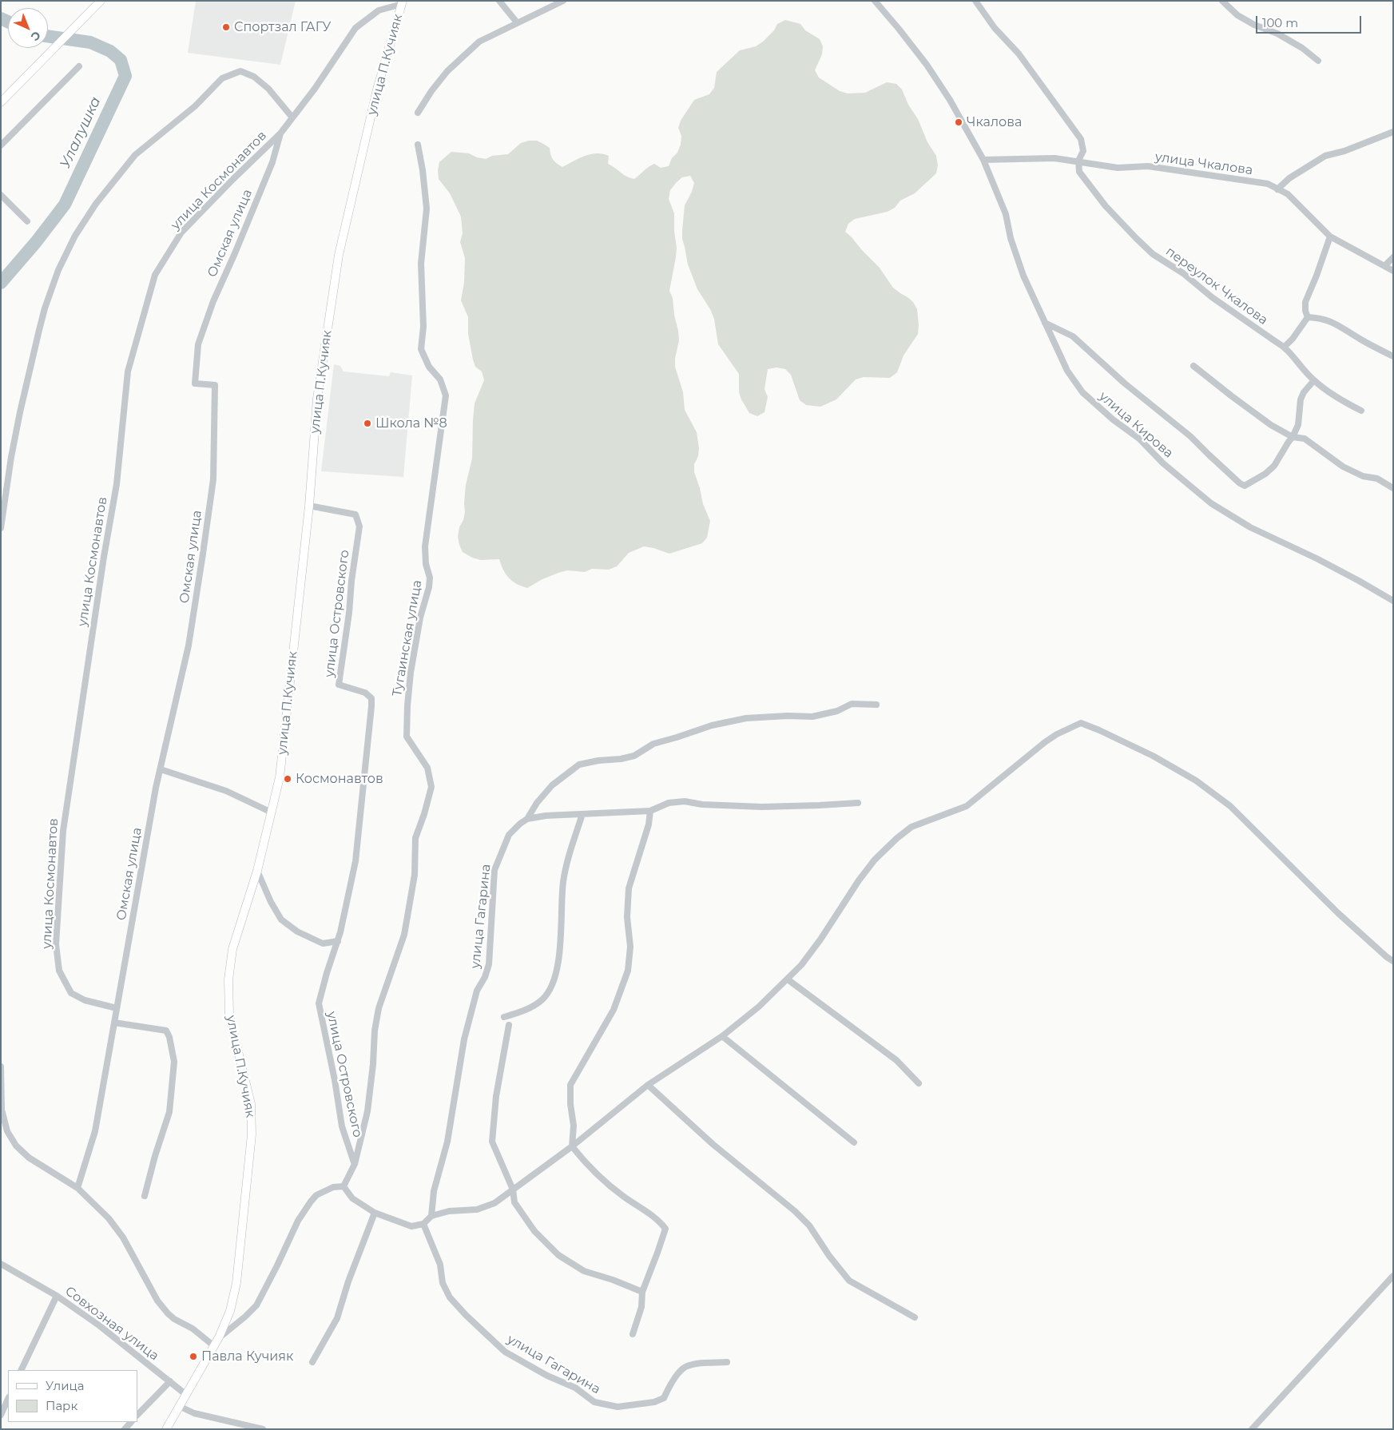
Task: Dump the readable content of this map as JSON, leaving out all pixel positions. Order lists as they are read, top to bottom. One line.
{"streets":{"street":["улица П.Кучияк","улица Чкалова","улица Космонавтов","Омская улица","переулок Чкалова","улица Кирова","улица Островского","Тугаинская улица","улица Гагарина","Совхозная улица"]},"crossings":[["улица П.Кучияк","Омская улица"],["улица П.Кучияк","улица Островского"],["улица П.Кучияк","Совхозная улица"],["улица Чкалова","переулок Чкалова"],["улица Чкалова","улица Кирова"],["улица Космонавтов","Омская улица"],["улица Островского","Тугаинская улица"]],"water":["Улалушка"],"places":["Спортзал ГАГУ","Чкалова","Школа №8","Космонавтов","Павла Кучияк"],"legend":["Улица","Парк"],"scale_bar":"100 m","north":"bottom right"}
